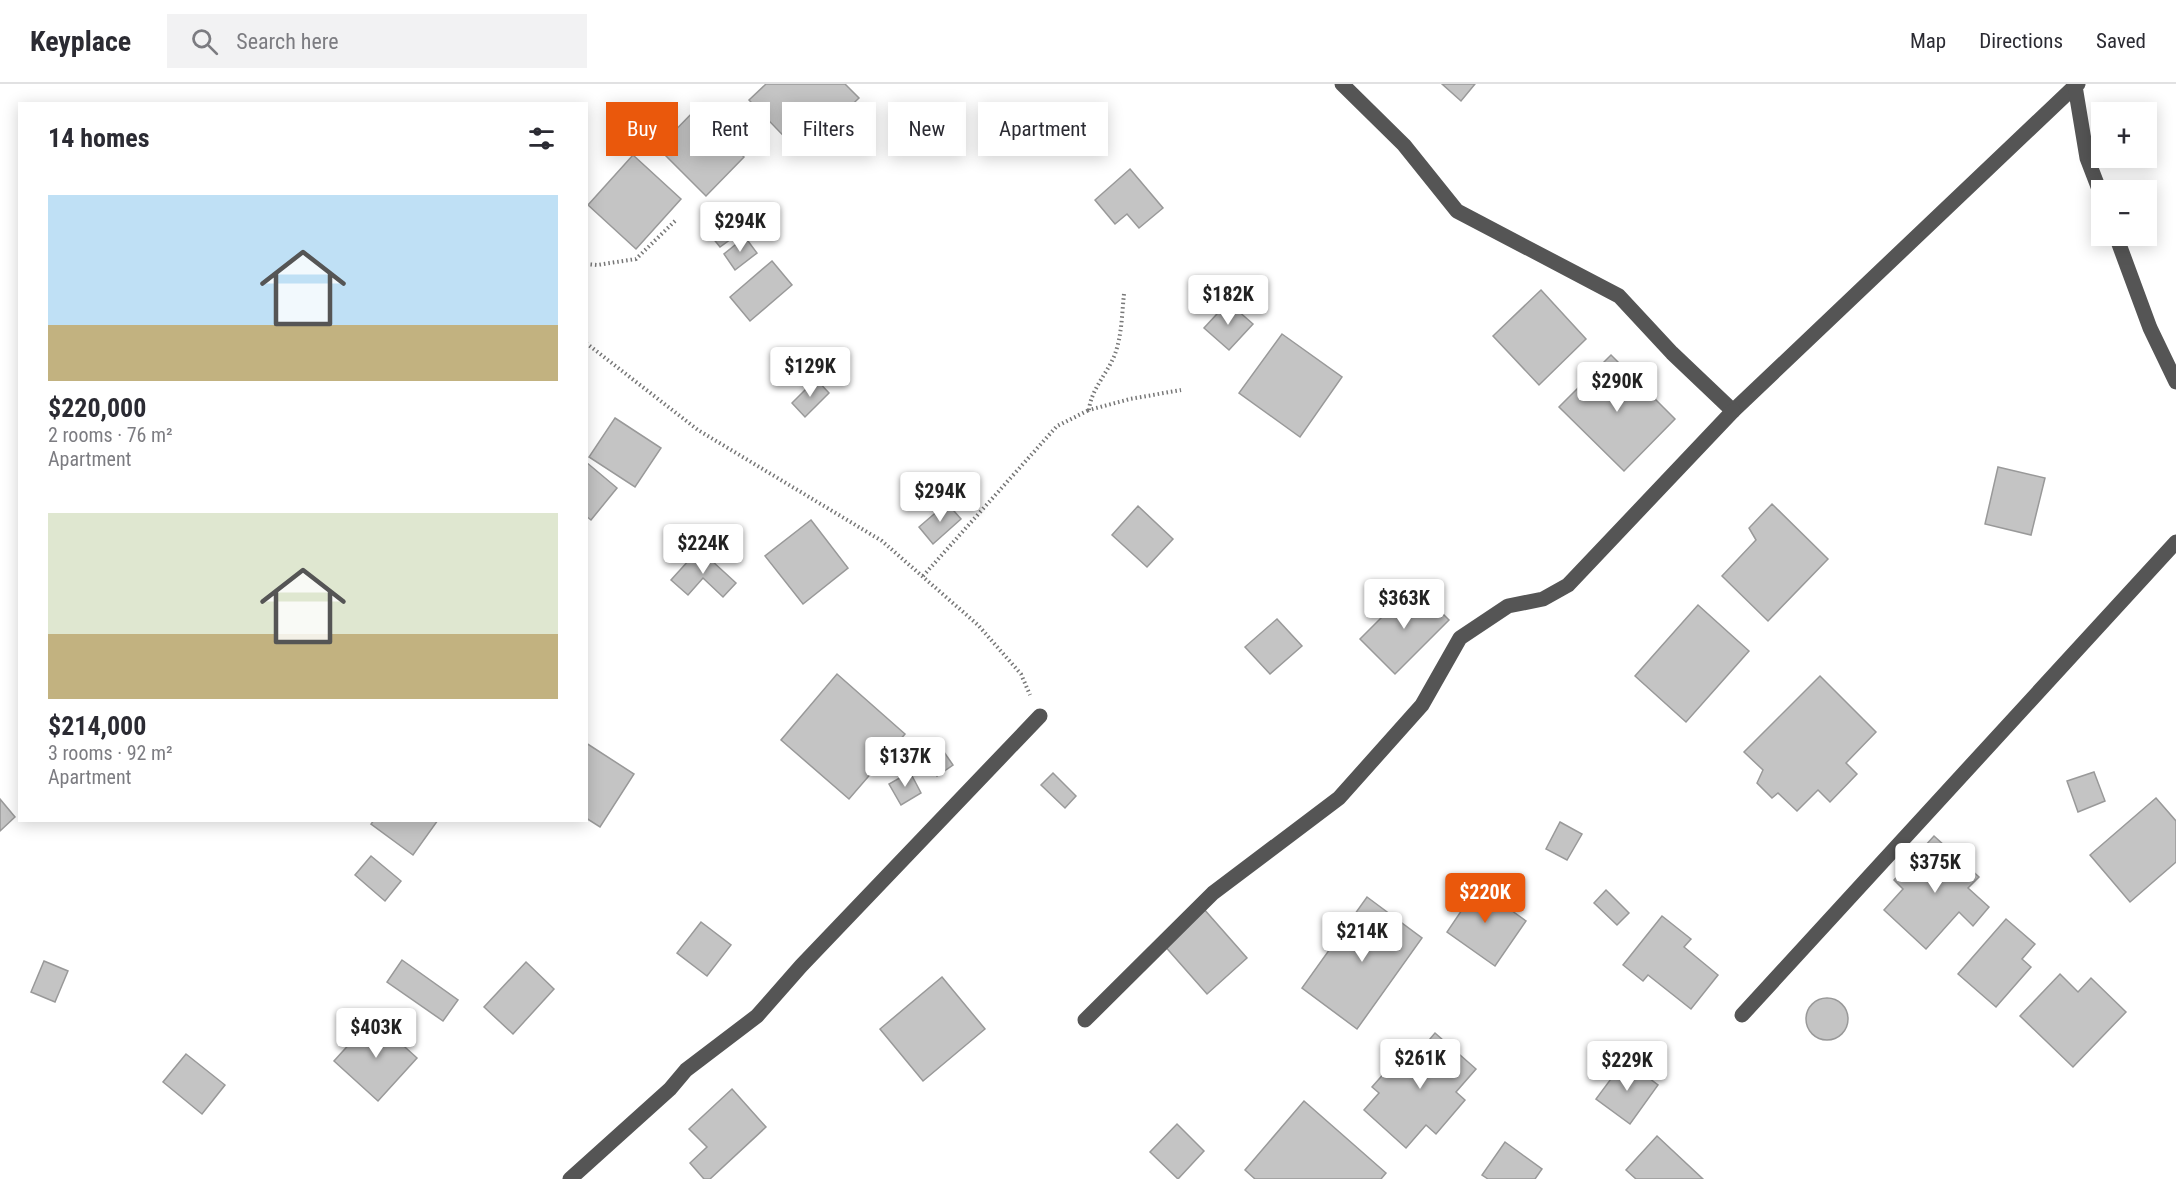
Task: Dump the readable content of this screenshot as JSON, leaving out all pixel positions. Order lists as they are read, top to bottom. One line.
{"page":{"header":"Keyplace","search":"Search here","nav":["Map","Directions","Saved"],"map_buttons":["+","−"],"chip":["Buy","Rent","Filters","New","Apartment"],"heading":"14 homes","list":[{"name":"$220,000","note":"2 rooms · 76 m² · Apartment"},{"name":"$214,000","note":"3 rooms · 92 m² · Apartment"}],"price":["$294K","$182K","$129K","$290K","$294K","$224K","$363K","$137K","$375K","$220K","$214K","$403K","$261K","$229K"]}}
